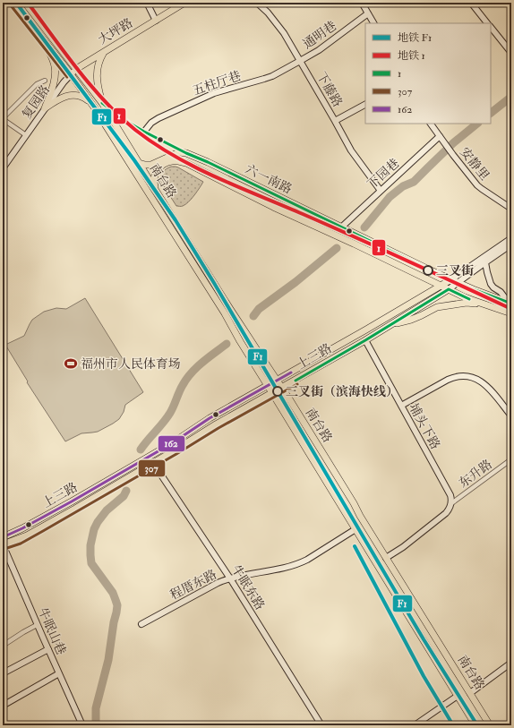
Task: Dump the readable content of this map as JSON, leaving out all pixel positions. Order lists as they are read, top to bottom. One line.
{"streets":{"main road":["大坪路","六一南路","南台路","上三路"],"street":["通明巷","五柱厅巷","下藤路","复园路","安静里","下园巷","埔头下路","东升路","程厝东路","牛眠东路","牛眠山巷"]},"crossings":[["大坪路","复园路"],["大坪路","南台路"],["通明巷","五柱厅巷"],["通明巷","下藤路"],["五柱厅巷","下藤路"],["下藤路","下园巷"],["复园路","南台路"],["安静里","下园巷"],["下园巷","六一南路"],["六一南路","南台路"],["六一南路","上三路"],["南台路","上三路"],["南台路","程厝东路"],["上三路","埔头下路"],["上三路","牛眠东路"],["上三路","牛眠山巷"],["埔头下路","东升路"],["程厝东路","牛眠东路"]],"places":{"other":["三叉街","三叉街（滨海快线）"],"sports":["福州市人民体育场"]},"lines":["metro line F1","metro line 1","transit line 1","transit line 307","transit line 162"],"legend":["地铁 F1","地铁 1","1","307","162"]}
